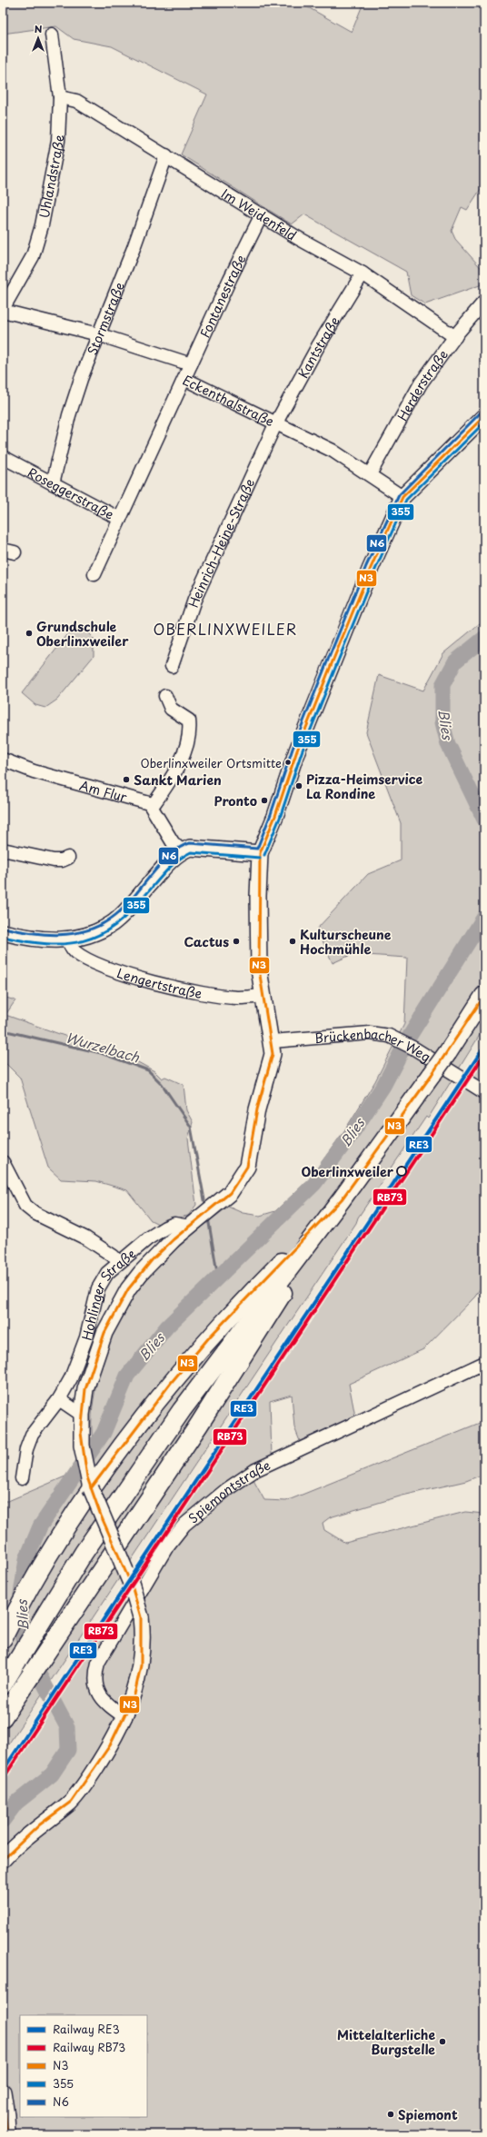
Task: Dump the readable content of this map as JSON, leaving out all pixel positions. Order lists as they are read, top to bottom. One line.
{"streets":{"street":["Uhlandstraße","Im Weidenfeld","Fontanestraße","Stormstraße","Kantstraße","Herderstraße","Eckenthalstraße","Roseggerstraße","Heinrich-Heine-Straße","Am Flur","Lengertstraße","Brückenbacher Weg","Hohlinger Straße","Spiemontstraße"]},"crossings":[["Uhlandstraße","Im Weidenfeld"],["Im Weidenfeld","Fontanestraße"],["Im Weidenfeld","Stormstraße"],["Im Weidenfeld","Kantstraße"],["Im Weidenfeld","Herderstraße"],["Fontanestraße","Eckenthalstraße"],["Stormstraße","Roseggerstraße"],["Kantstraße","Eckenthalstraße"],["Kantstraße","Heinrich-Heine-Straße"],["Herderstraße","Eckenthalstraße"],["Eckenthalstraße","Roseggerstraße"],["Eckenthalstraße","Heinrich-Heine-Straße"]],"districts":["OBERLINXWEILER"],"water":["Blies","Wurzelbach"],"places":["Grundschule Oberlinxweiler","Oberlinxweiler Ortsmitte","Sankt Marien","Pizza-Heimservice La Rondine","Pronto","Cactus","Kulturscheune Hochmühle","Oberlinxweiler","Mittelalterliche Burgstelle","Spiemont"],"lines":["transit line N6","transit line N3","transit line 355","rail line RE3","rail line RB73"],"legend":["Railway RE3","Railway RB73","N3","355","N6"],"north":"top"}
